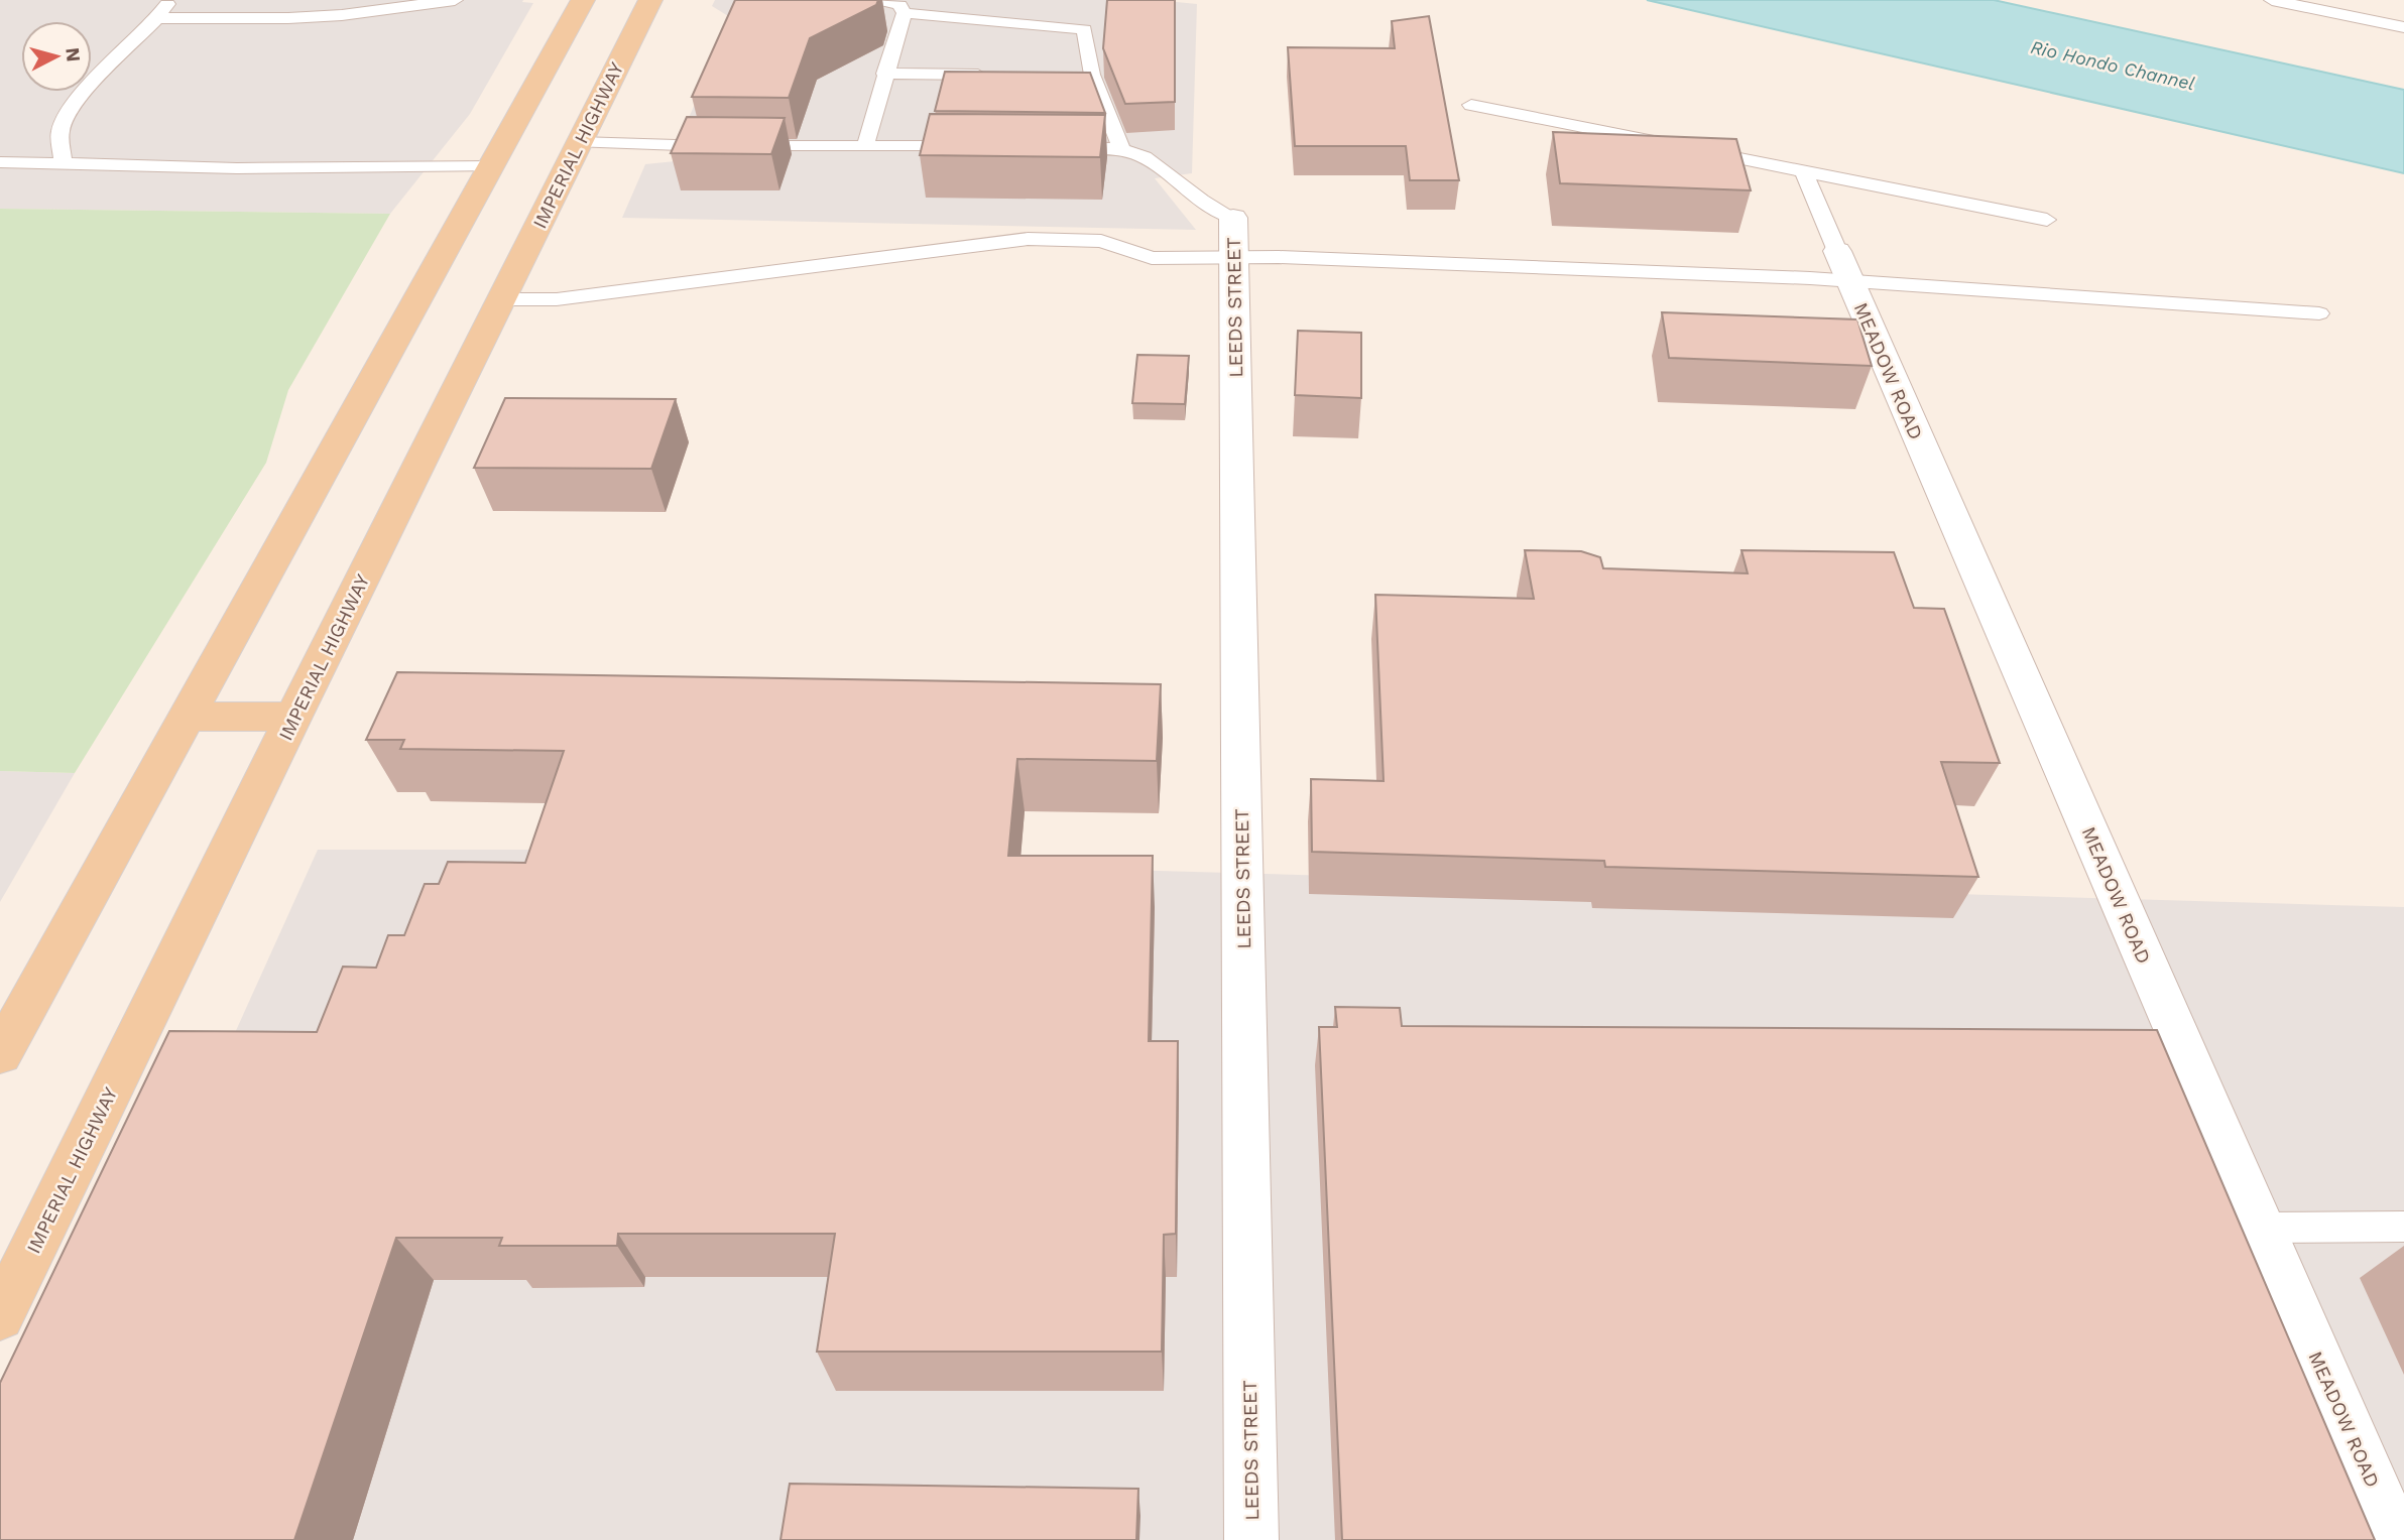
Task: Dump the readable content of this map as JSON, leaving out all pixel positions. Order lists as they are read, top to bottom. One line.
{"streets":{"main road":["IMPERIAL HIGHWAY"],"street":["LEEDS STREET","MEADOW ROAD"]},"water":["Rio Hondo Channel"],"north":"right"}
